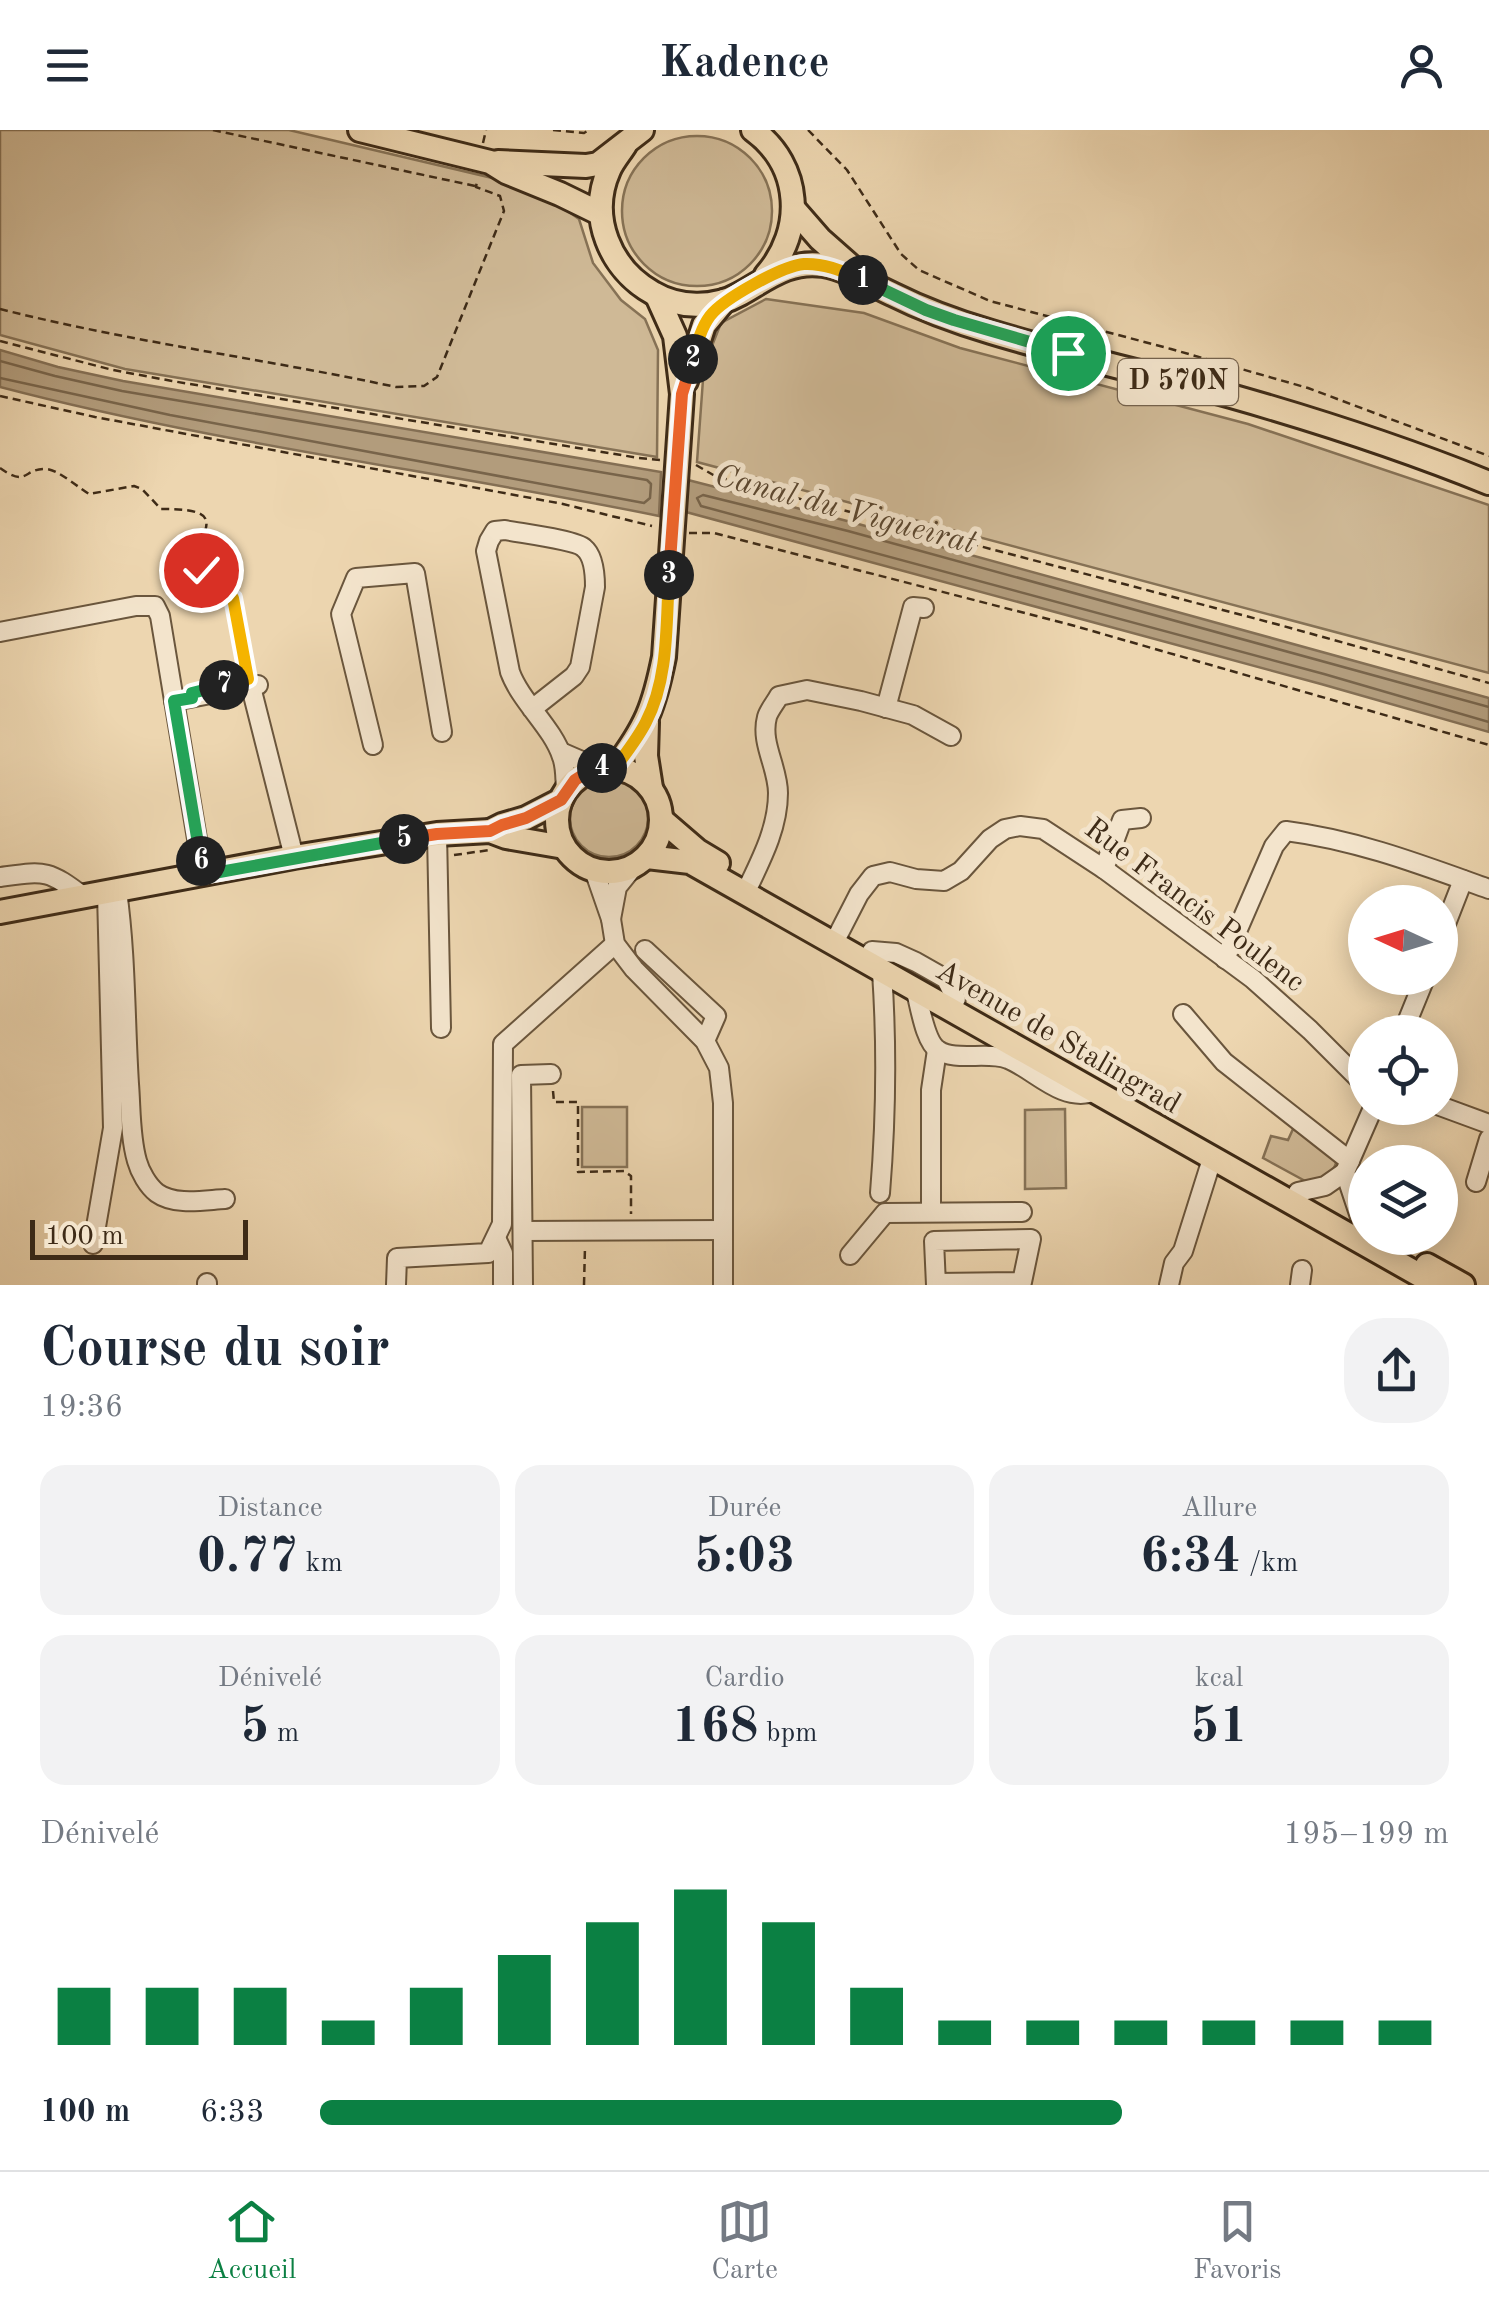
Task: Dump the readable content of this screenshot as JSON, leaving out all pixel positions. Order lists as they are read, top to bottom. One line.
{"streets":{"main road":["D 570N","Avenue de Stalingrad"],"street":["Rue Francis Poulenc"]},"water":["Canal du Vigueirat"],"scale_bar":"100 m","north":"left","page":{"header":"Kadence","pins":["1","2","3","7","4","5","6"],"scale":"100 m","heading":["Course du soir","19:36"],"stats":[["Distance","0.77 km"],["Durée","5:03"],["Allure","6:34 /km"],["Dénivelé","5 m"],["Cardio","168 bpm"],["kcal","51"]],"chart":["Dénivelé","195–199 m"],"list":[{"name":"100 m","note":"6:33"}],"tabs":["Accueil","Carte","Favoris"]}}
